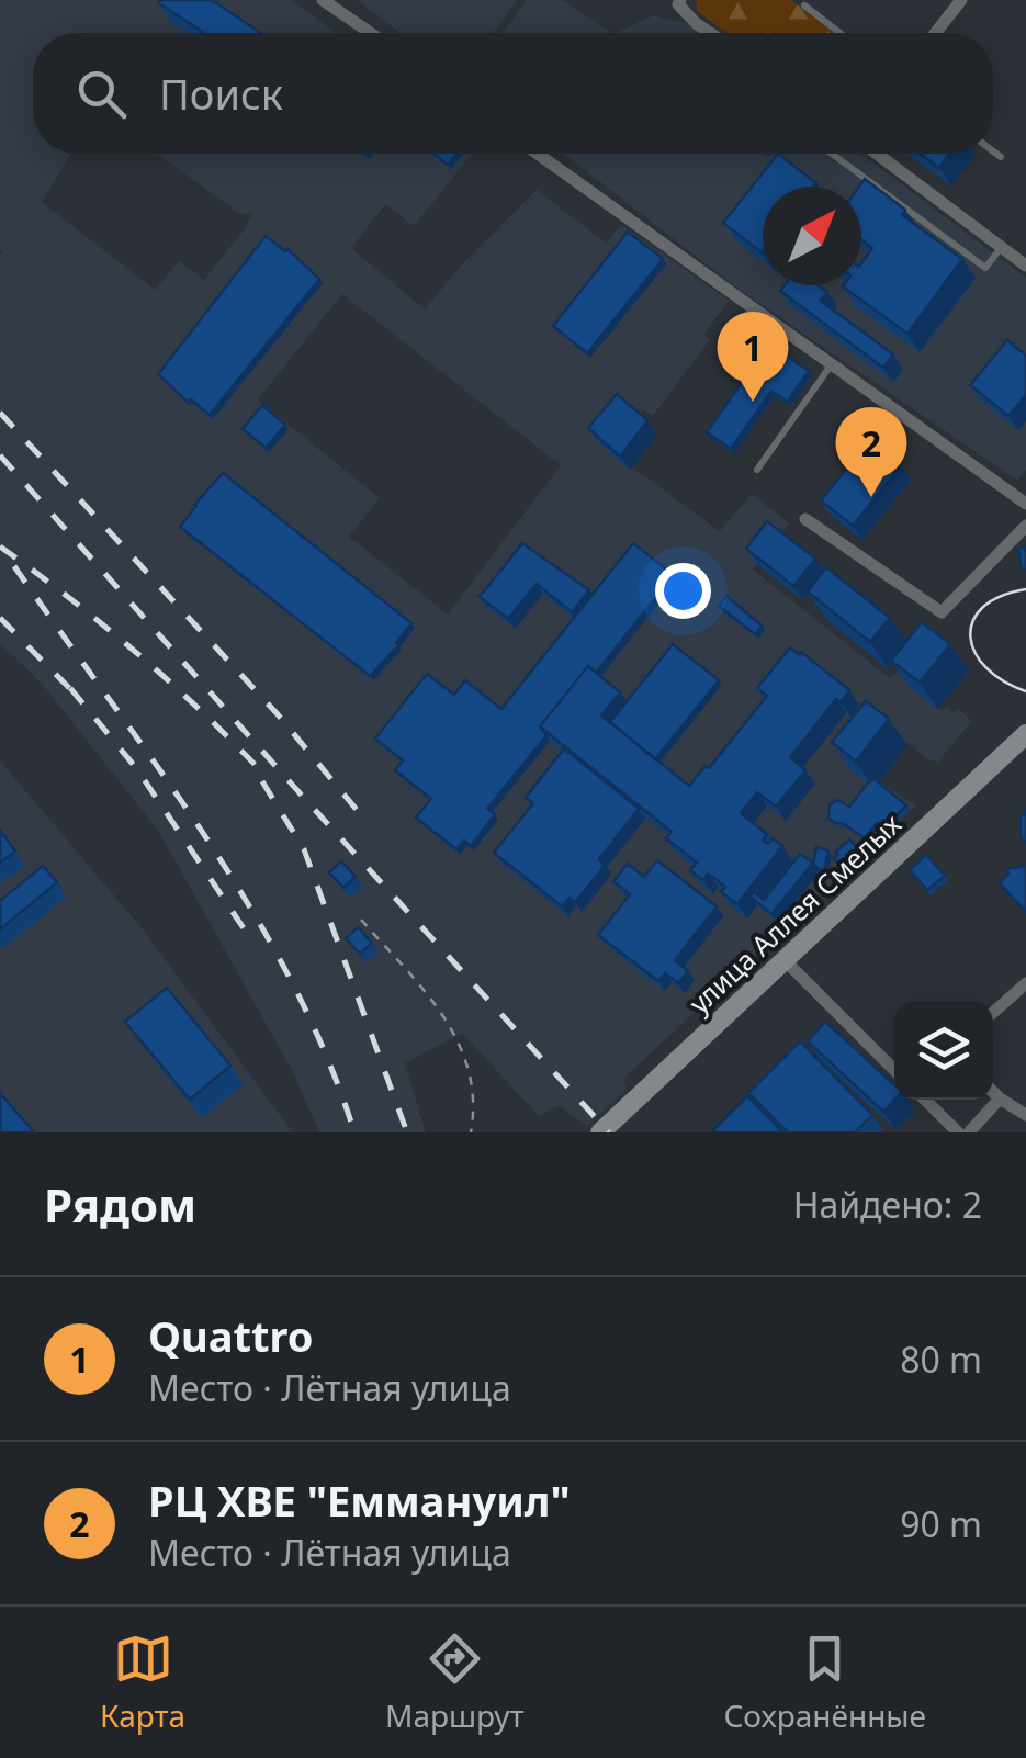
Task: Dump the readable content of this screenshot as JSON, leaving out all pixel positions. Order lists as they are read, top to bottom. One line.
{"streets":{"main road":["улица Аллея Смелых"]},"north":"top right","page":{"search":"Поиск","pins":["1","2"],"heading":["Рядом","Найдено: 2"],"list":[{"mark":"1","name":"Quattro","note":"Место · Лётная улица","value":"80 m"},{"mark":"2","name":"РЦ ХВЕ \"Еммануил\"","note":"Место · Лётная улица","value":"90 m"}],"nav":["Карта","Маршрут","Сохранённые"]}}
